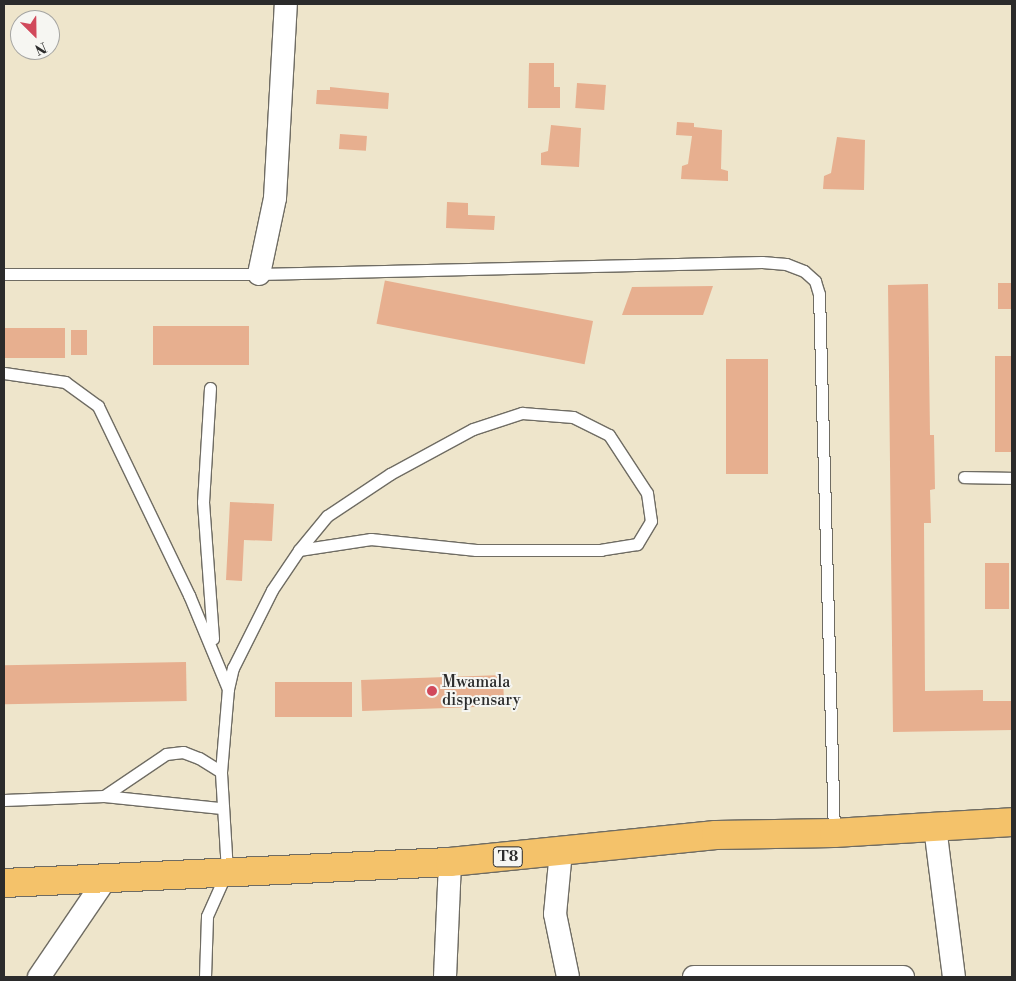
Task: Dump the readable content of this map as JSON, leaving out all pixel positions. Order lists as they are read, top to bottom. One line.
{"streets":{"highway":["T8"]},"places":["Mwamala dispensary"],"north":"bottom right"}
